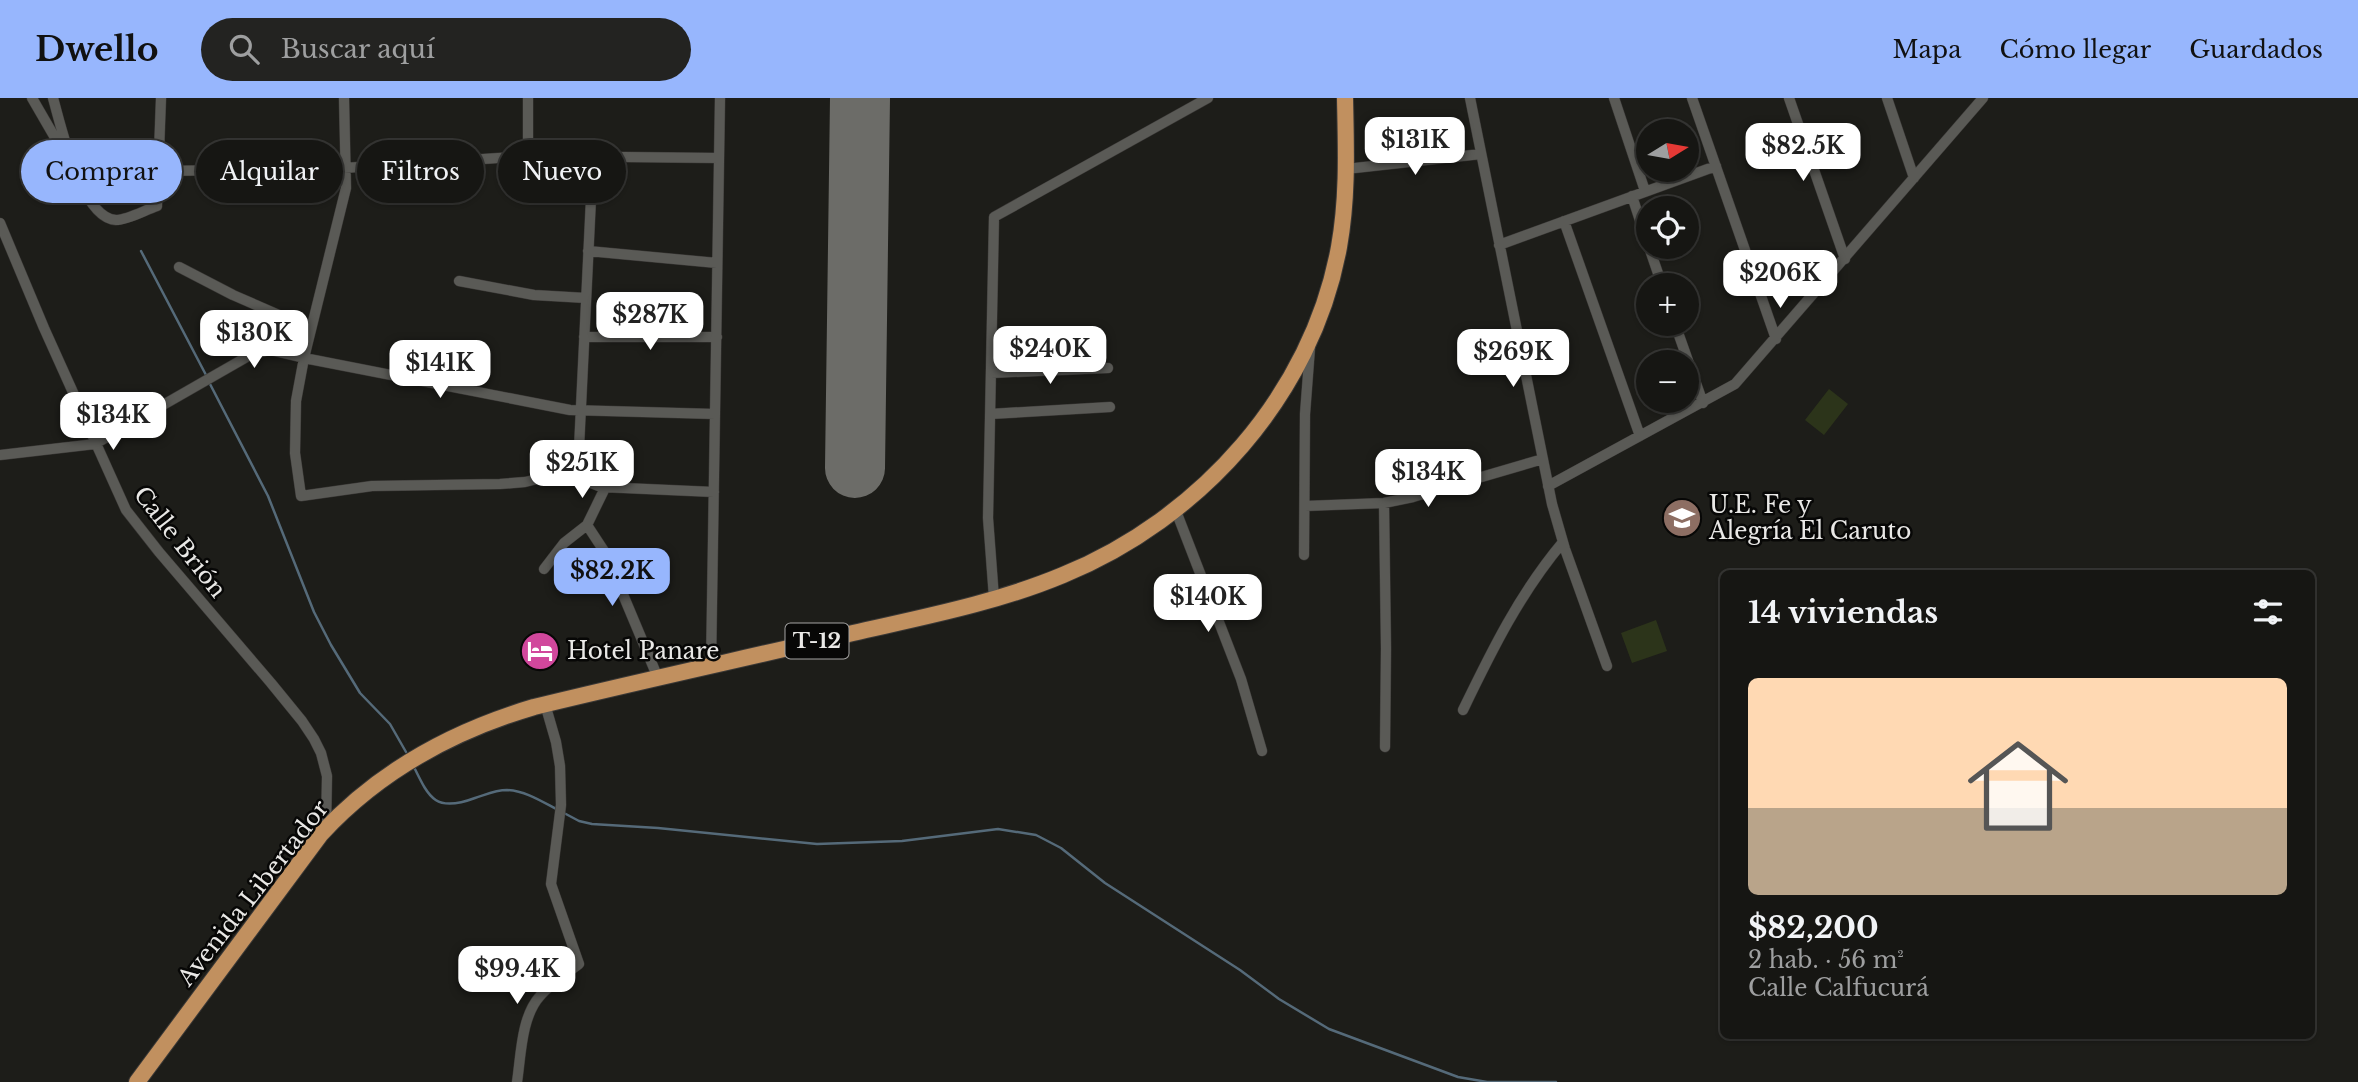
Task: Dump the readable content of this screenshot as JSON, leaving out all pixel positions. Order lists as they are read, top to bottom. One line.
{"streets":{"highway":["T-12","Avenida Libertador"],"street":["Calle Brión"]},"crossings":[["Calle Brión","Avenida Libertador"]],"places":{"school or university":["U.E. Fe y Alegría El Caruto"],"hotel":["Hotel Panare"]},"north":"right","page":{"header":"Dwello","search":"Buscar aquí","nav":["Mapa","Cómo llegar","Guardados"],"price":["$131K","$82.5K","$206K","$287K","$130K","$240K","$269K","$141K","$134K","$251K","$134K","$82.2K","$140K","$99.4K"],"map_buttons":["+","−"],"chip":["Comprar","Alquilar","Filtros","Nuevo"],"heading":"14 viviendas","list":[{"name":"$82,200","note":"2 hab. · 56 m² · Calle Calfucurá"}]}}
